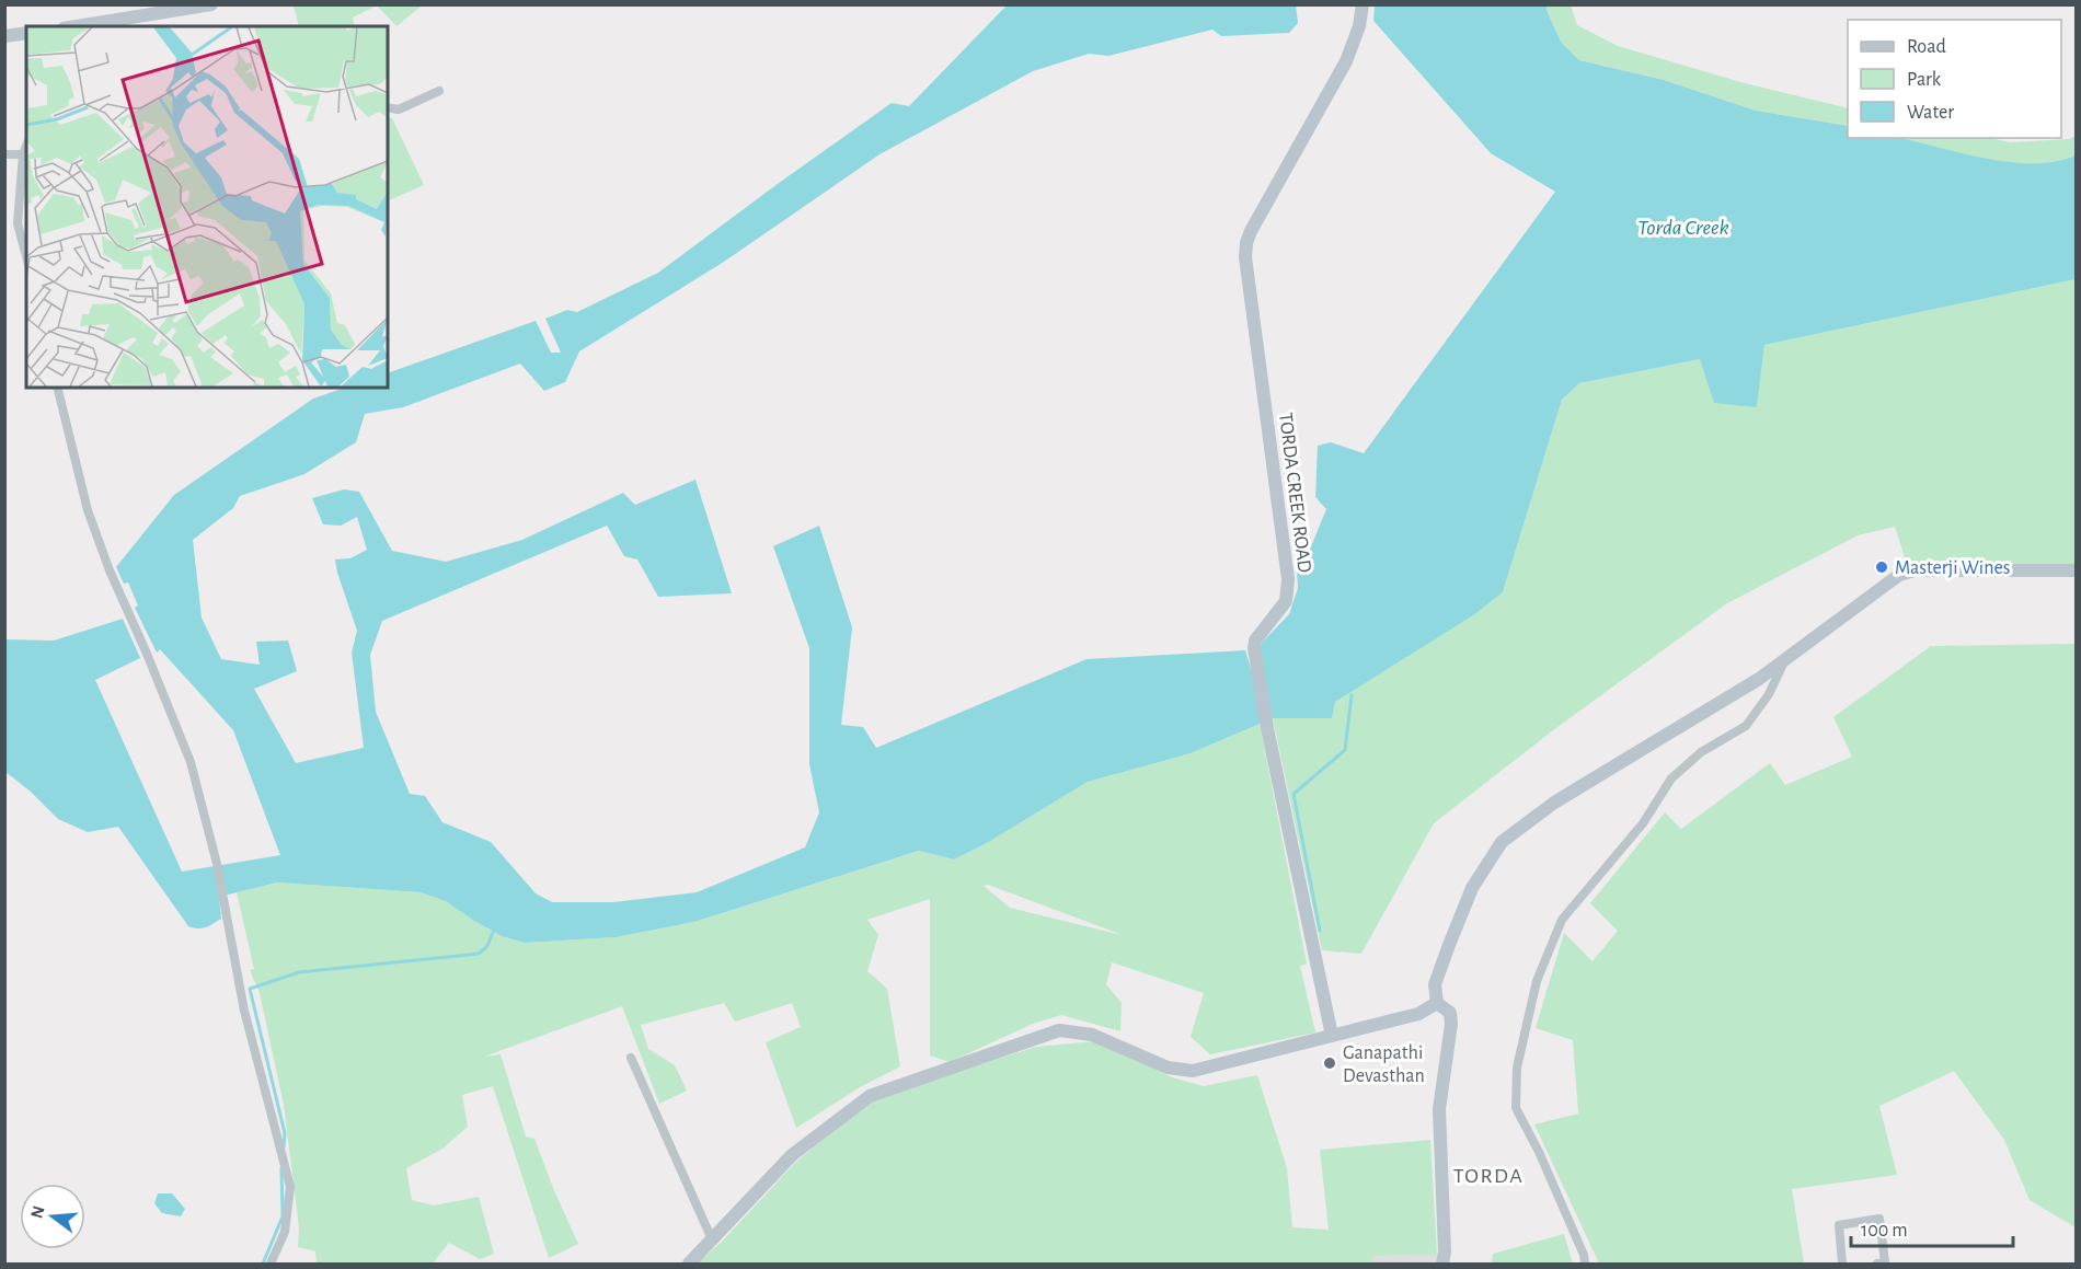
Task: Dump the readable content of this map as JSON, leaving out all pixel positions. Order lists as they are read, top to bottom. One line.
{"streets":{"street":["TORDA CREEK ROAD"]},"districts":["TORDA"],"water":["Torda Creek"],"places":["Masterji Wines","Ganapathi Devasthan"],"legend":["Road","Park","Water"],"scale_bar":"100 m","north":"left"}
